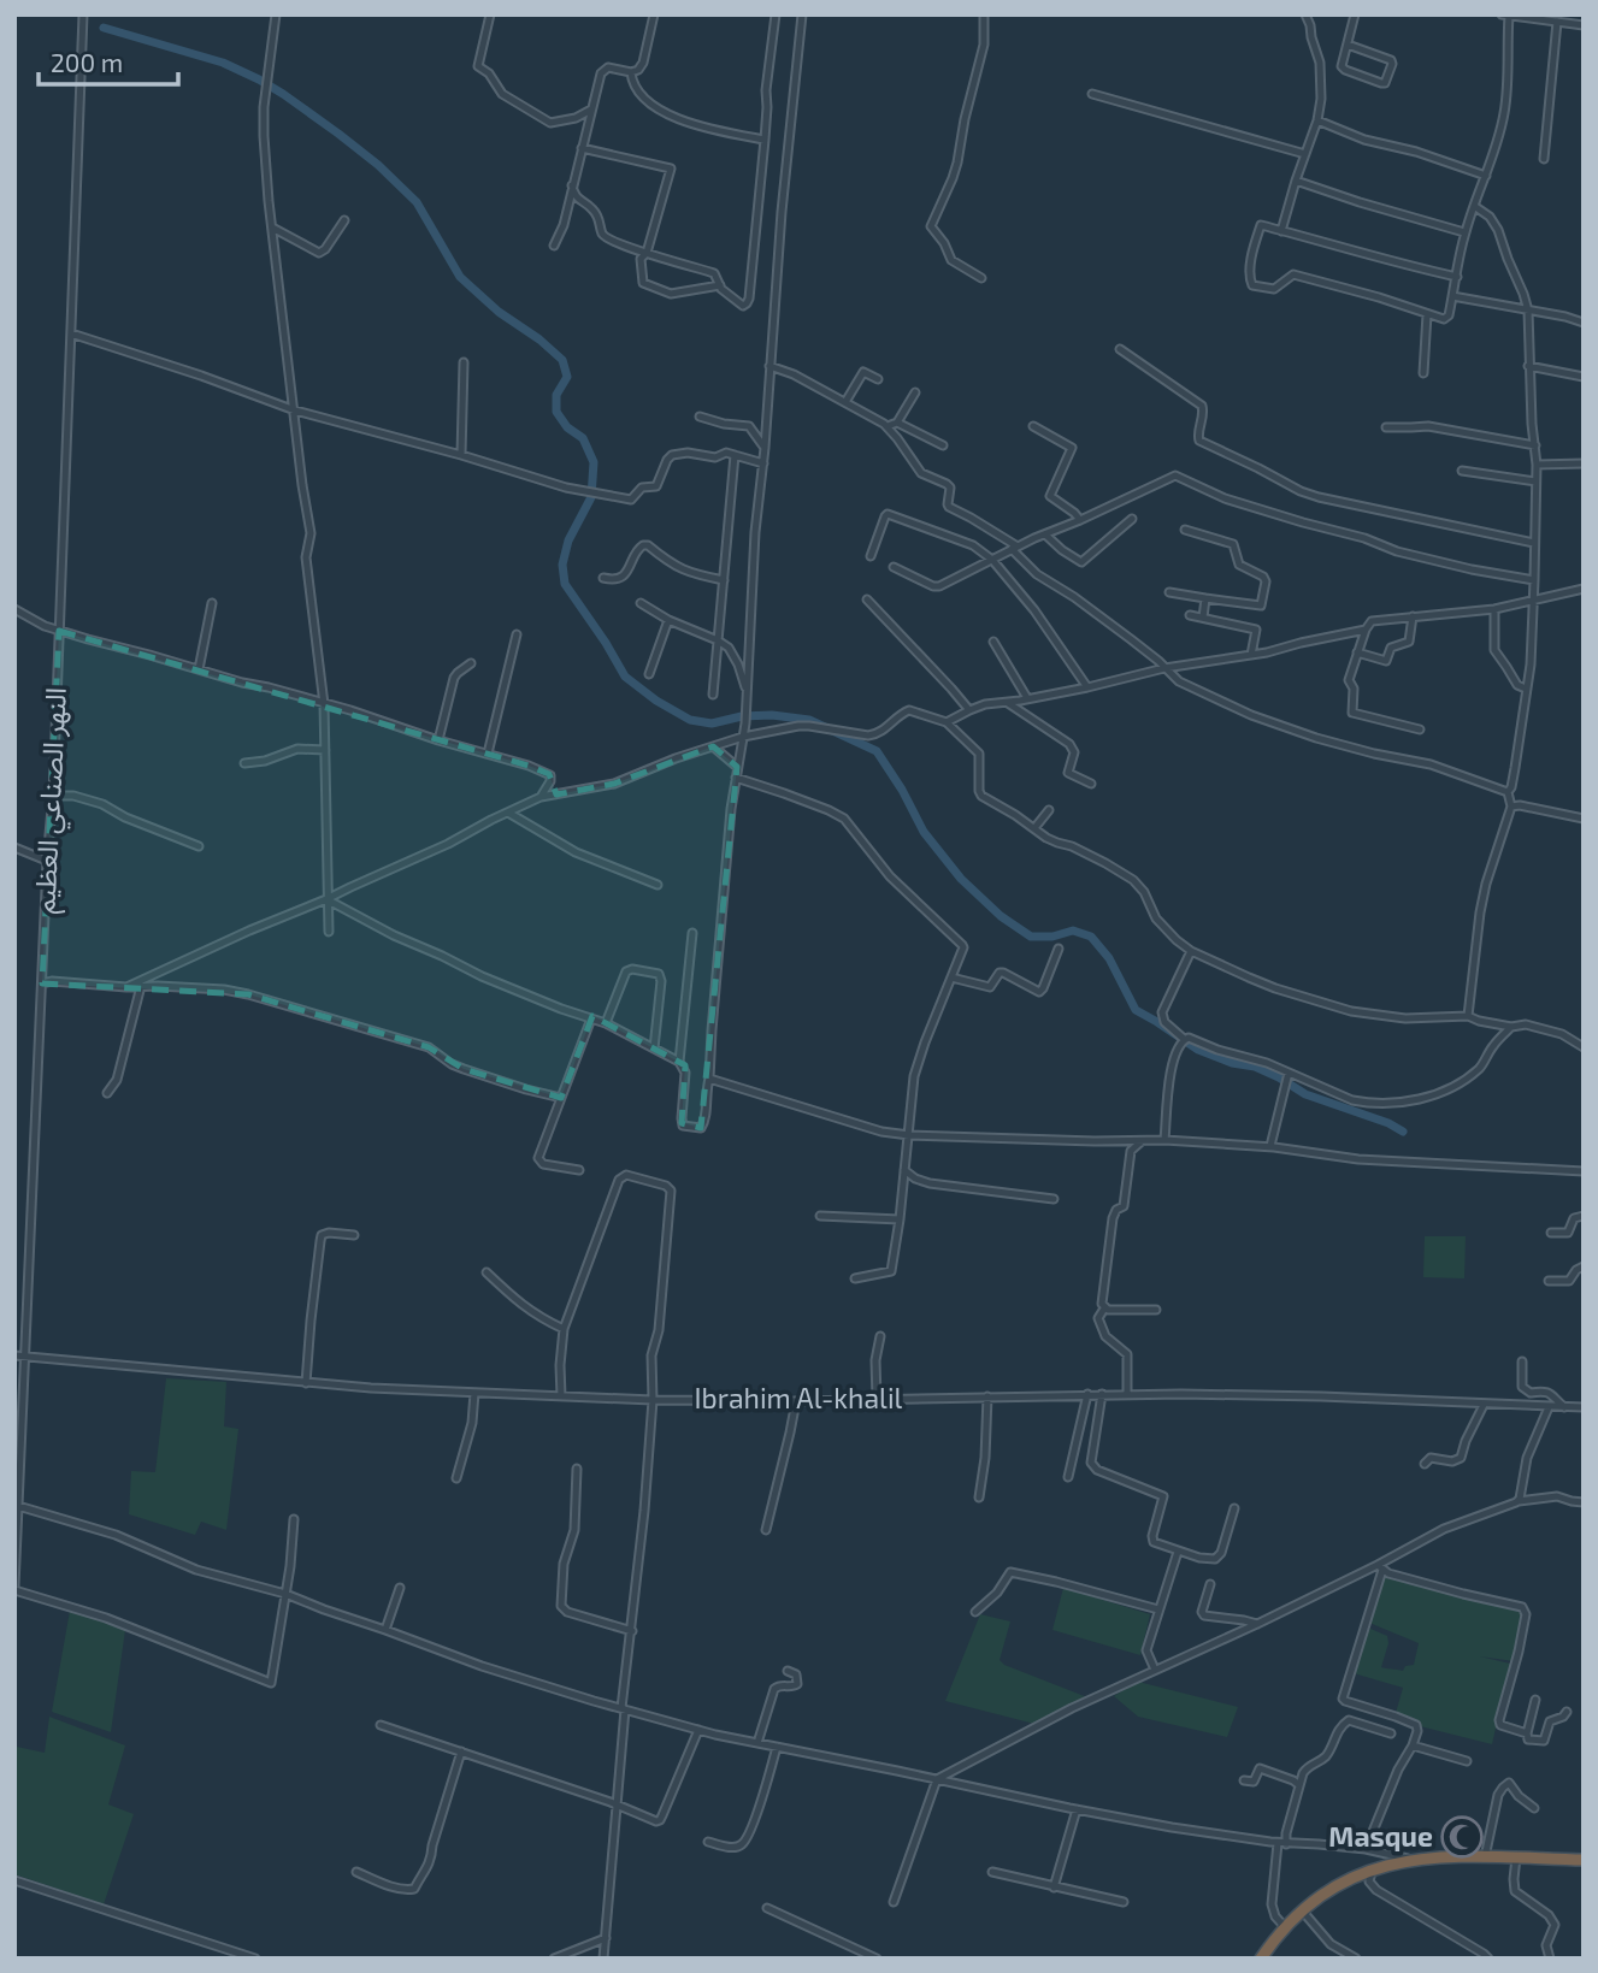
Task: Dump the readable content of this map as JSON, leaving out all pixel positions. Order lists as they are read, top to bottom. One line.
{"streets":{"street":["النهر الصناعي العظيم","Ibrahim Al-khalil"]},"crossings":[["النهر الصناعي العظيم","Ibrahim Al-khalil"]],"places":{"mosque":["Masque"]},"scale_bar":"200 m"}
